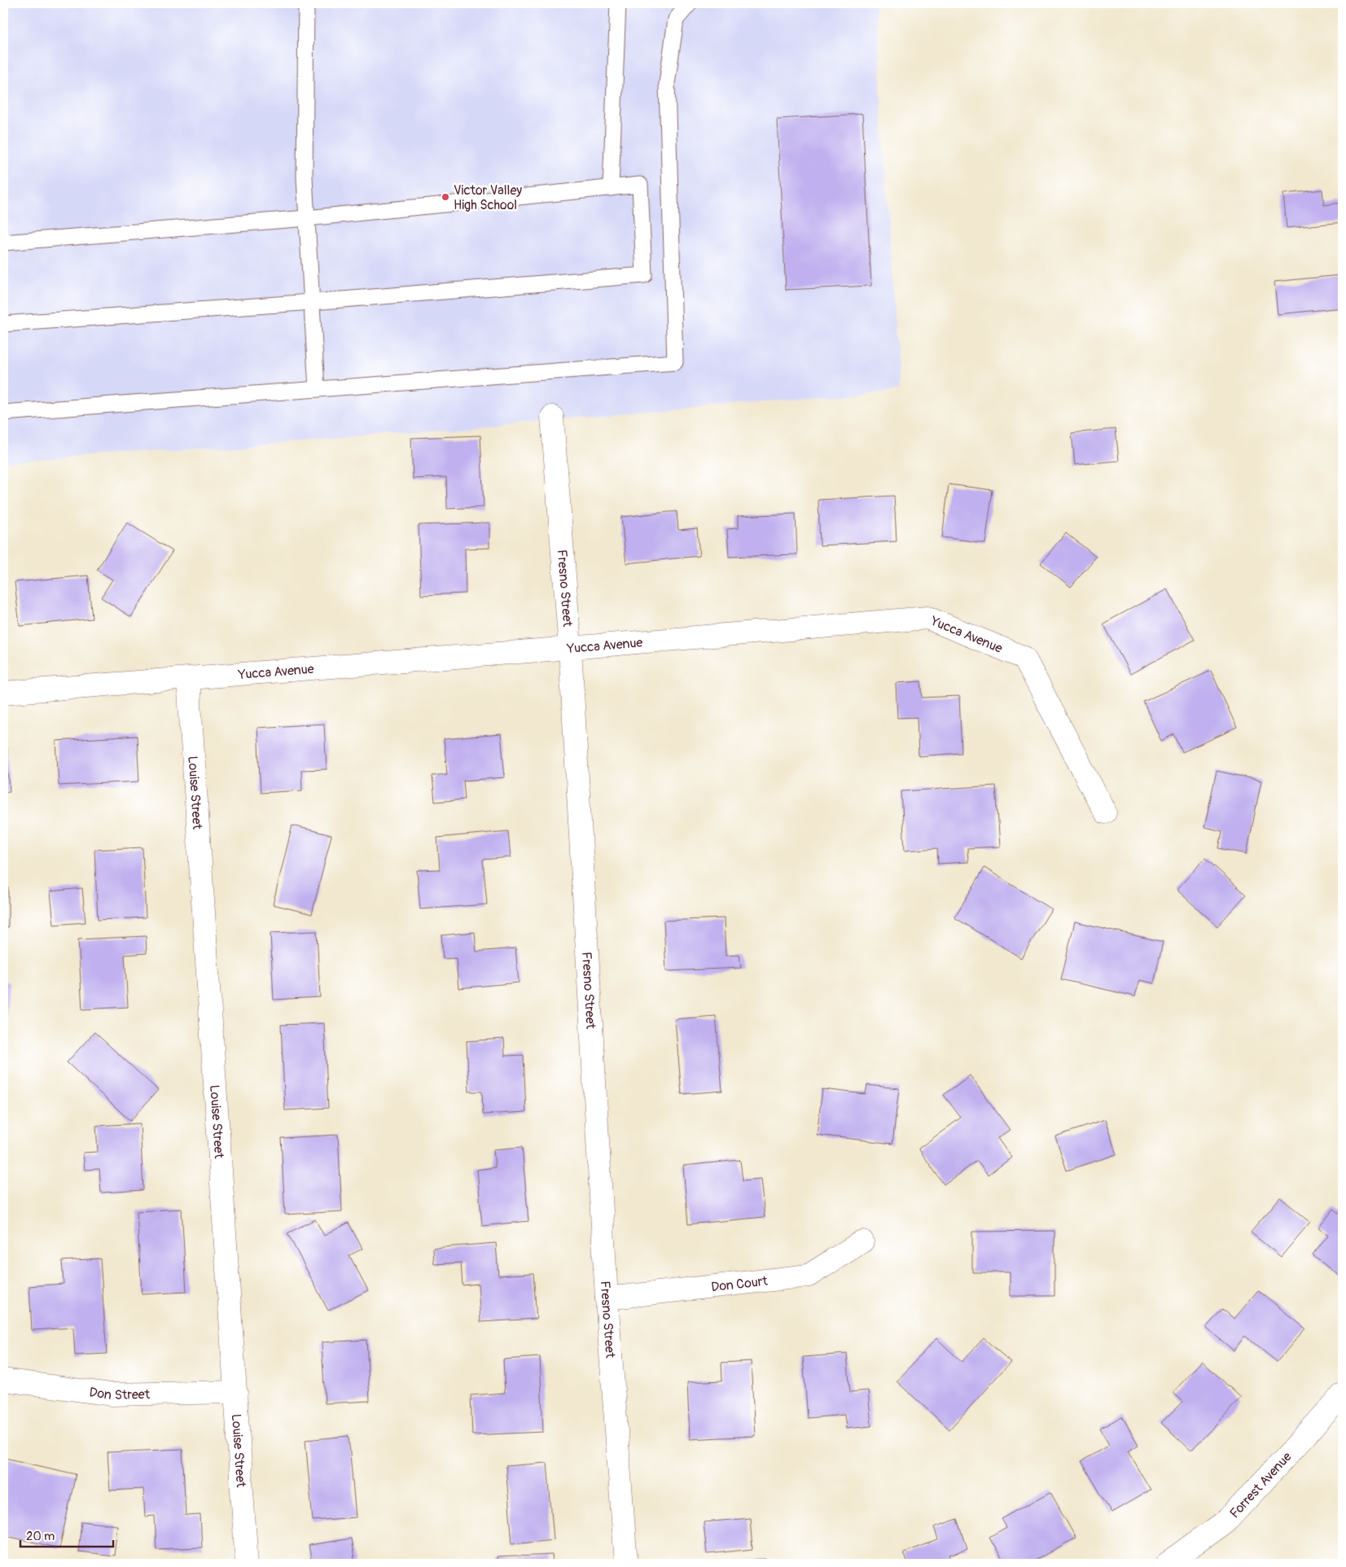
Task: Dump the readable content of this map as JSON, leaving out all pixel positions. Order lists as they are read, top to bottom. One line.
{"streets":{"street":["Fresno Street","Yucca Avenue","Louise Street","Don Court","Don Street","Forrest Avenue"]},"crossings":[["Fresno Street","Yucca Avenue"],["Fresno Street","Don Court"],["Yucca Avenue","Louise Street"],["Louise Street","Don Street"]],"places":["Victor Valley High School"],"scale_bar":"20 m"}
